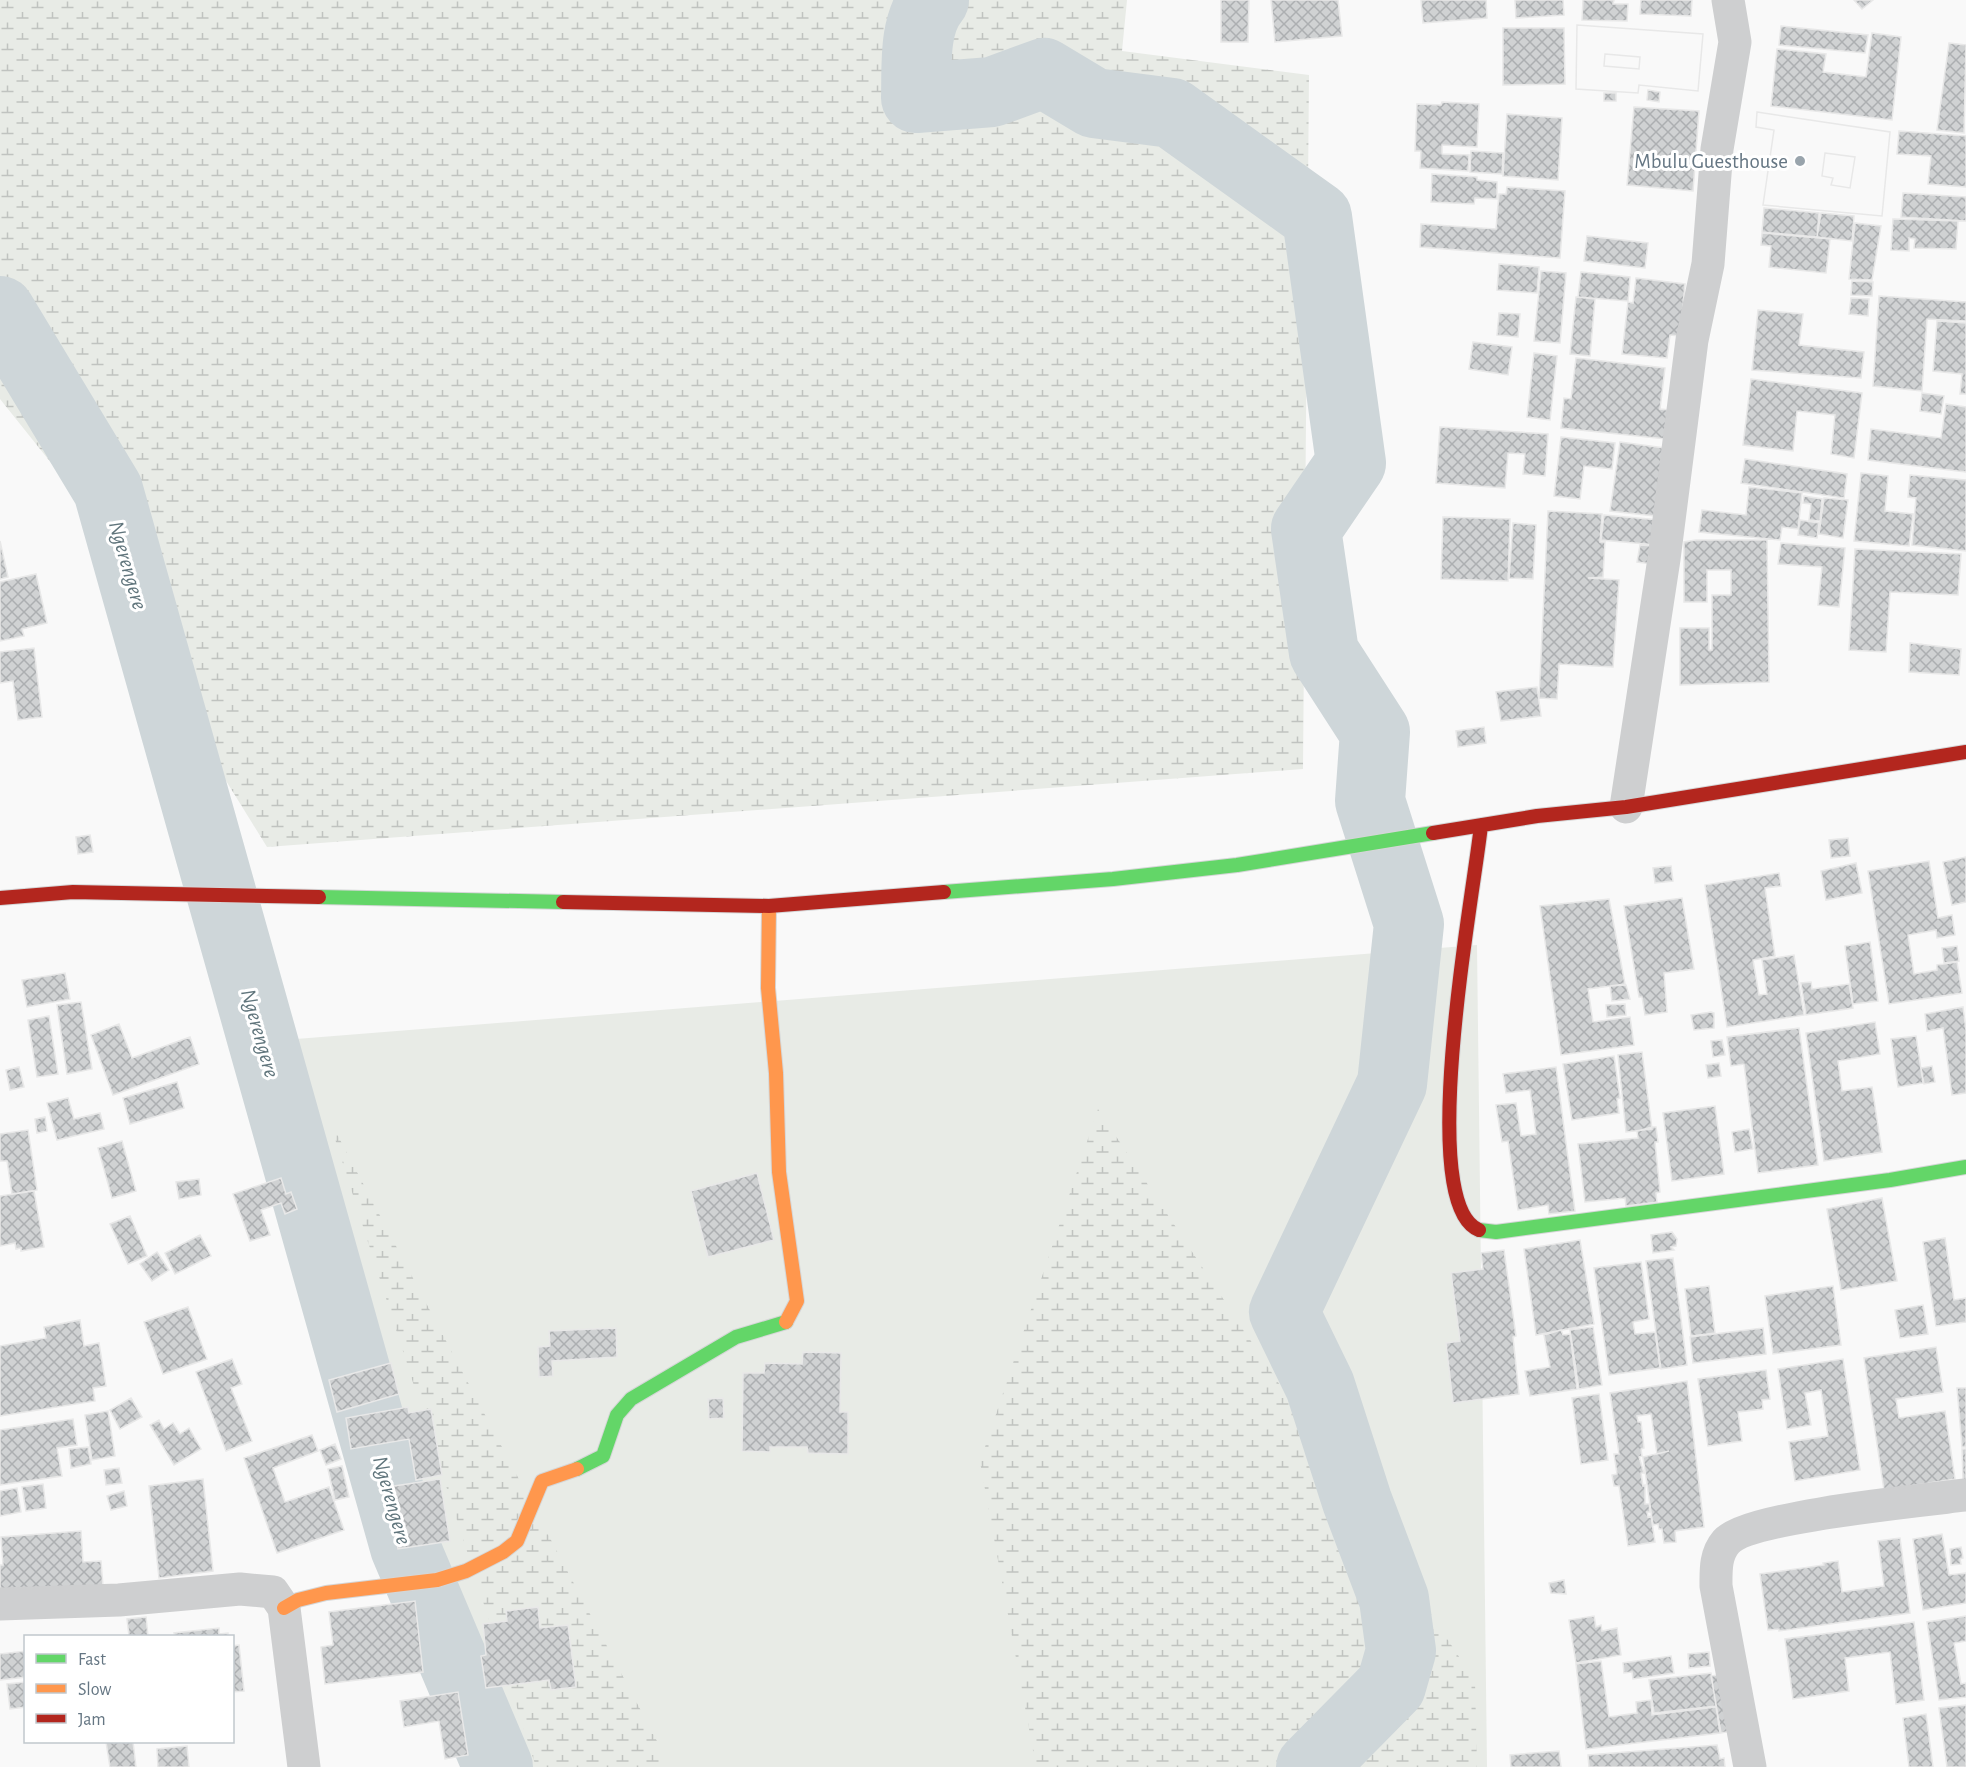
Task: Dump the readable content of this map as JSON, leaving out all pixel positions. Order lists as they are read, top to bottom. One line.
{"water":["Ngerengere"],"places":["Mbulu Guesthouse"],"legend":["Fast","Slow","Jam"]}
